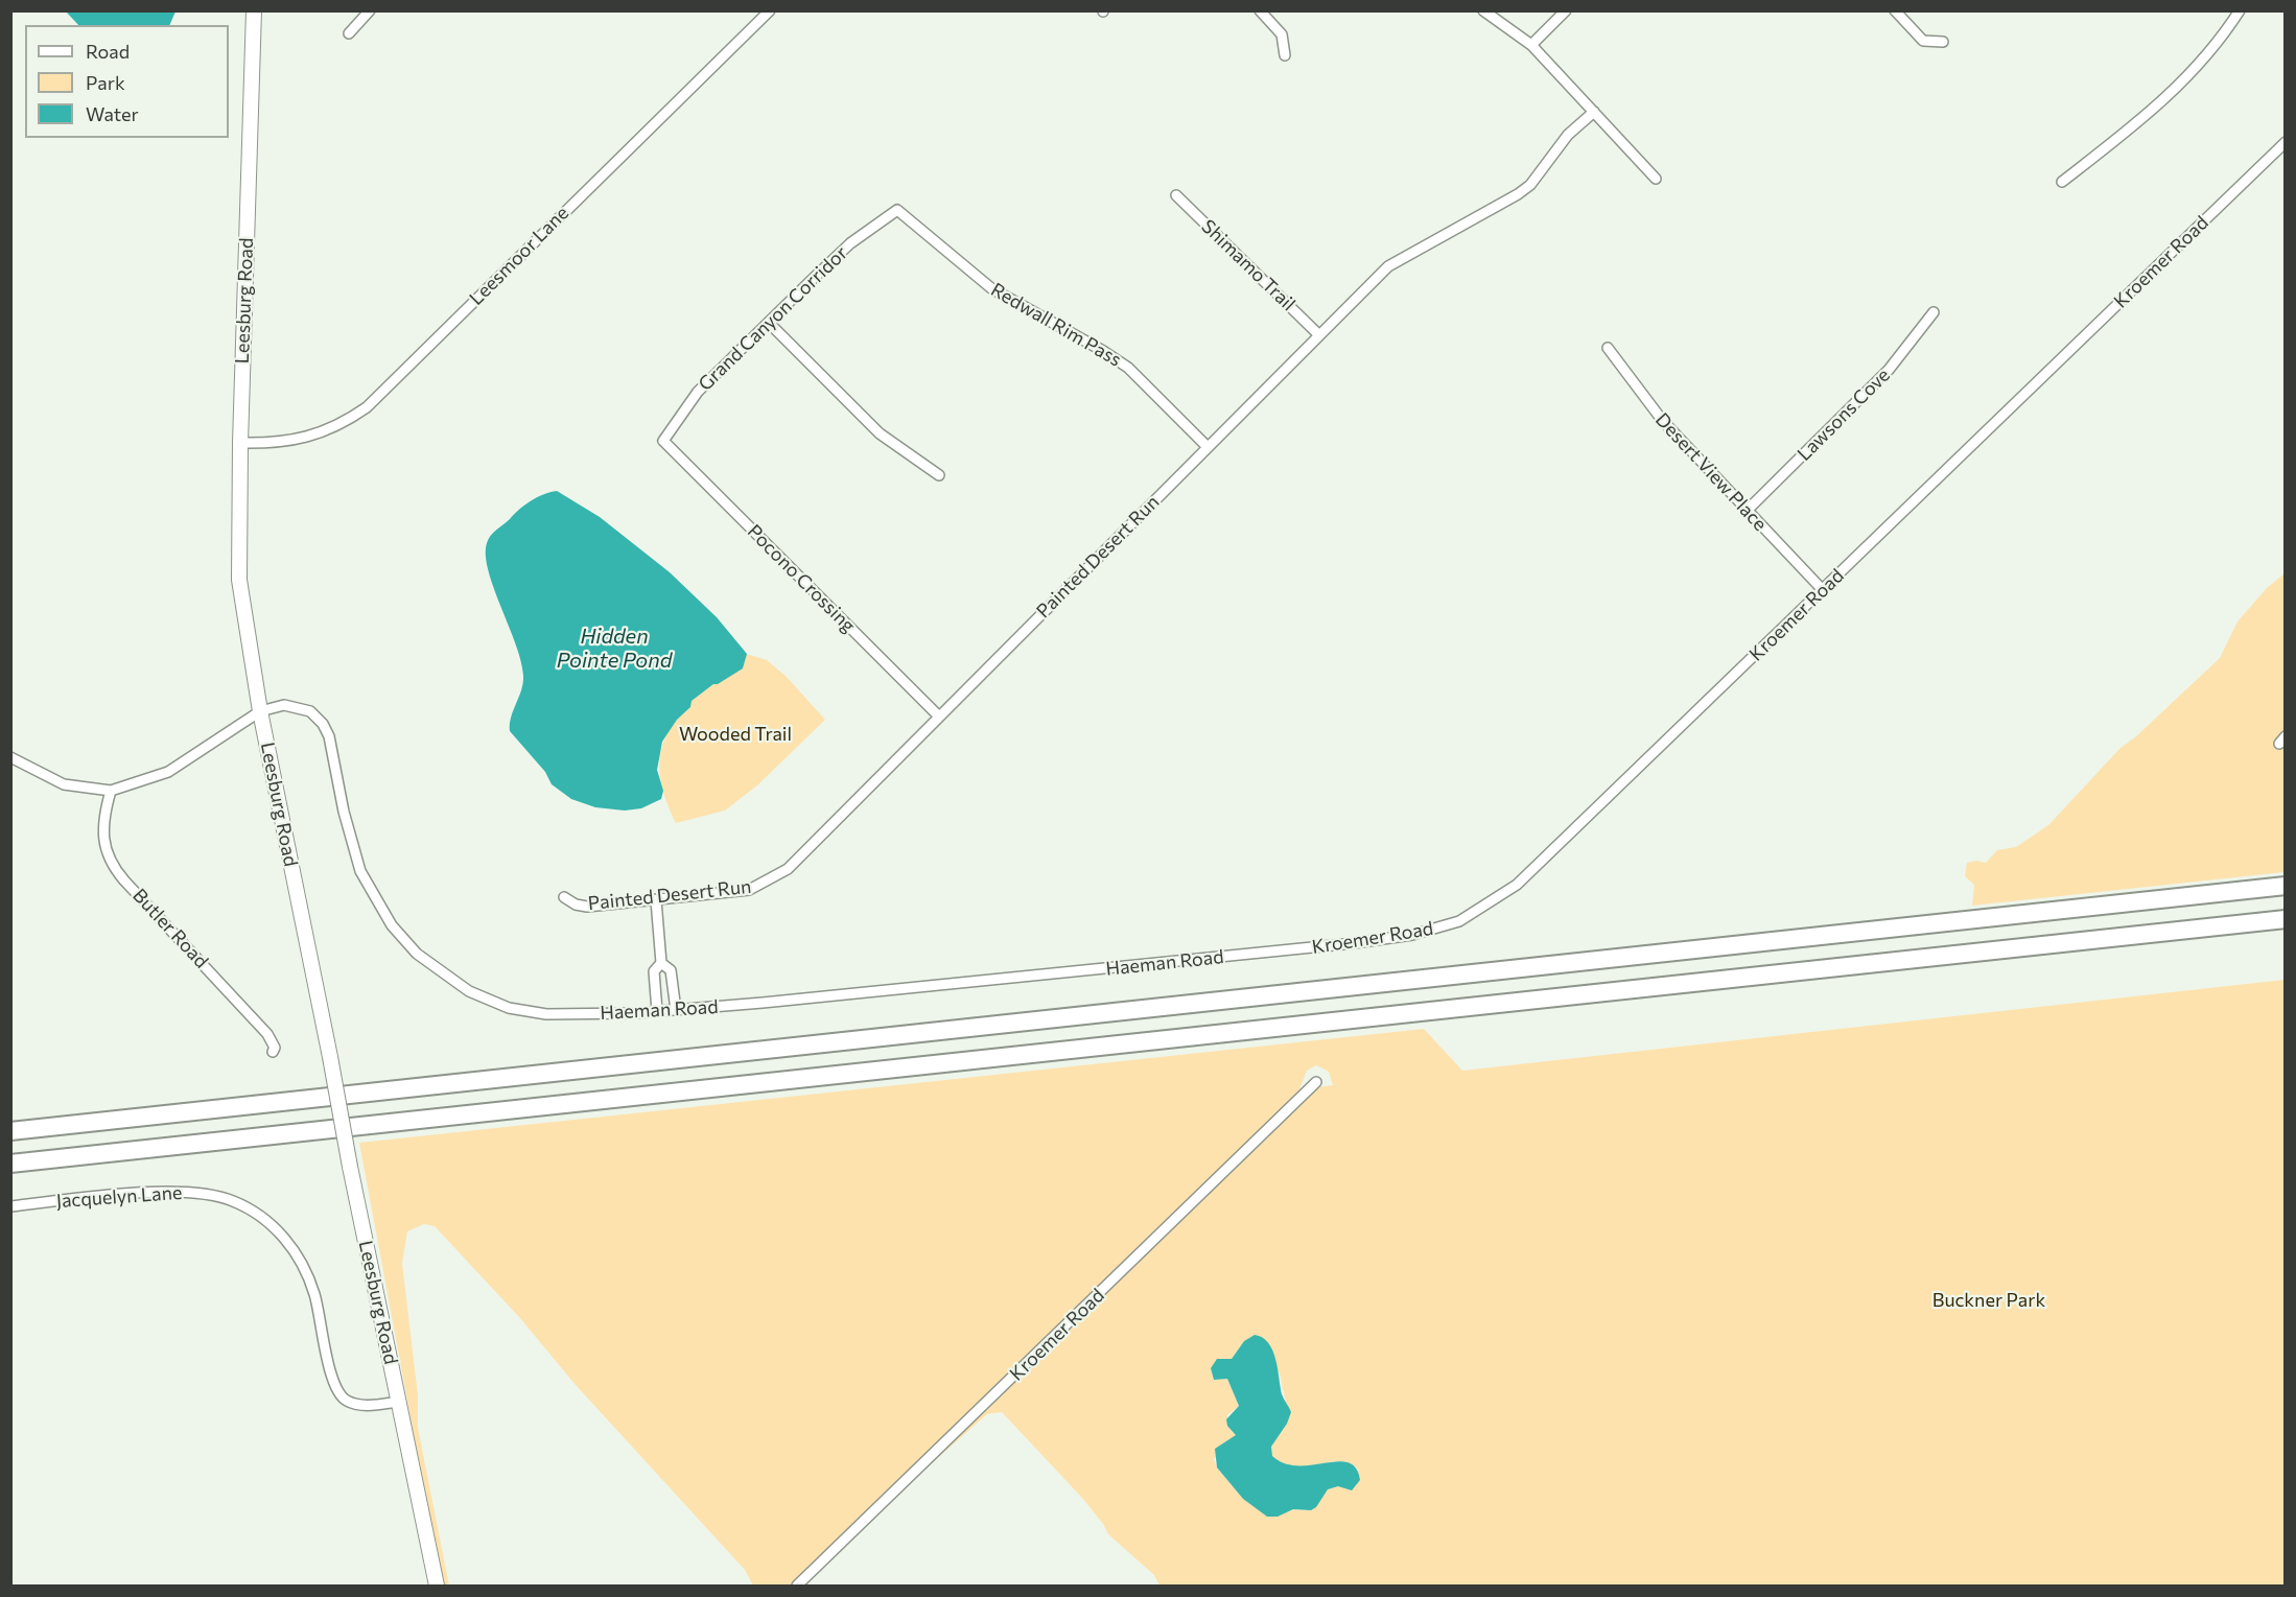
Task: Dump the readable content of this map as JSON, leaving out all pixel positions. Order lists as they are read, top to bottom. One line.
{"streets":{"main road":["Leesburg Road"],"street":["Leesmoor Lane","Kroemer Road","Shimamo Trail","Grand Canyon Corridor","Redwall Rim Pass","Lawsons Cove","Desert View Place","Painted Desert Run","Pocono Crossing","Butler Road","Haeman Road","Jacquelyn Lane"]},"crossings":[["Leesmoor Lane","Leesburg Road"],["Kroemer Road","Desert View Place"],["Kroemer Road","Haeman Road"],["Shimamo Trail","Painted Desert Run"],["Leesburg Road","Haeman Road"],["Leesburg Road","Jacquelyn Lane"],["Grand Canyon Corridor","Redwall Rim Pass"],["Grand Canyon Corridor","Pocono Crossing"],["Redwall Rim Pass","Painted Desert Run"],["Lawsons Cove","Desert View Place"],["Painted Desert Run","Pocono Crossing"]],"water":["Hidden Pointe Pond"],"parks":["Wooded Trail","Buckner Park"],"legend":["Road","Park","Water"]}
